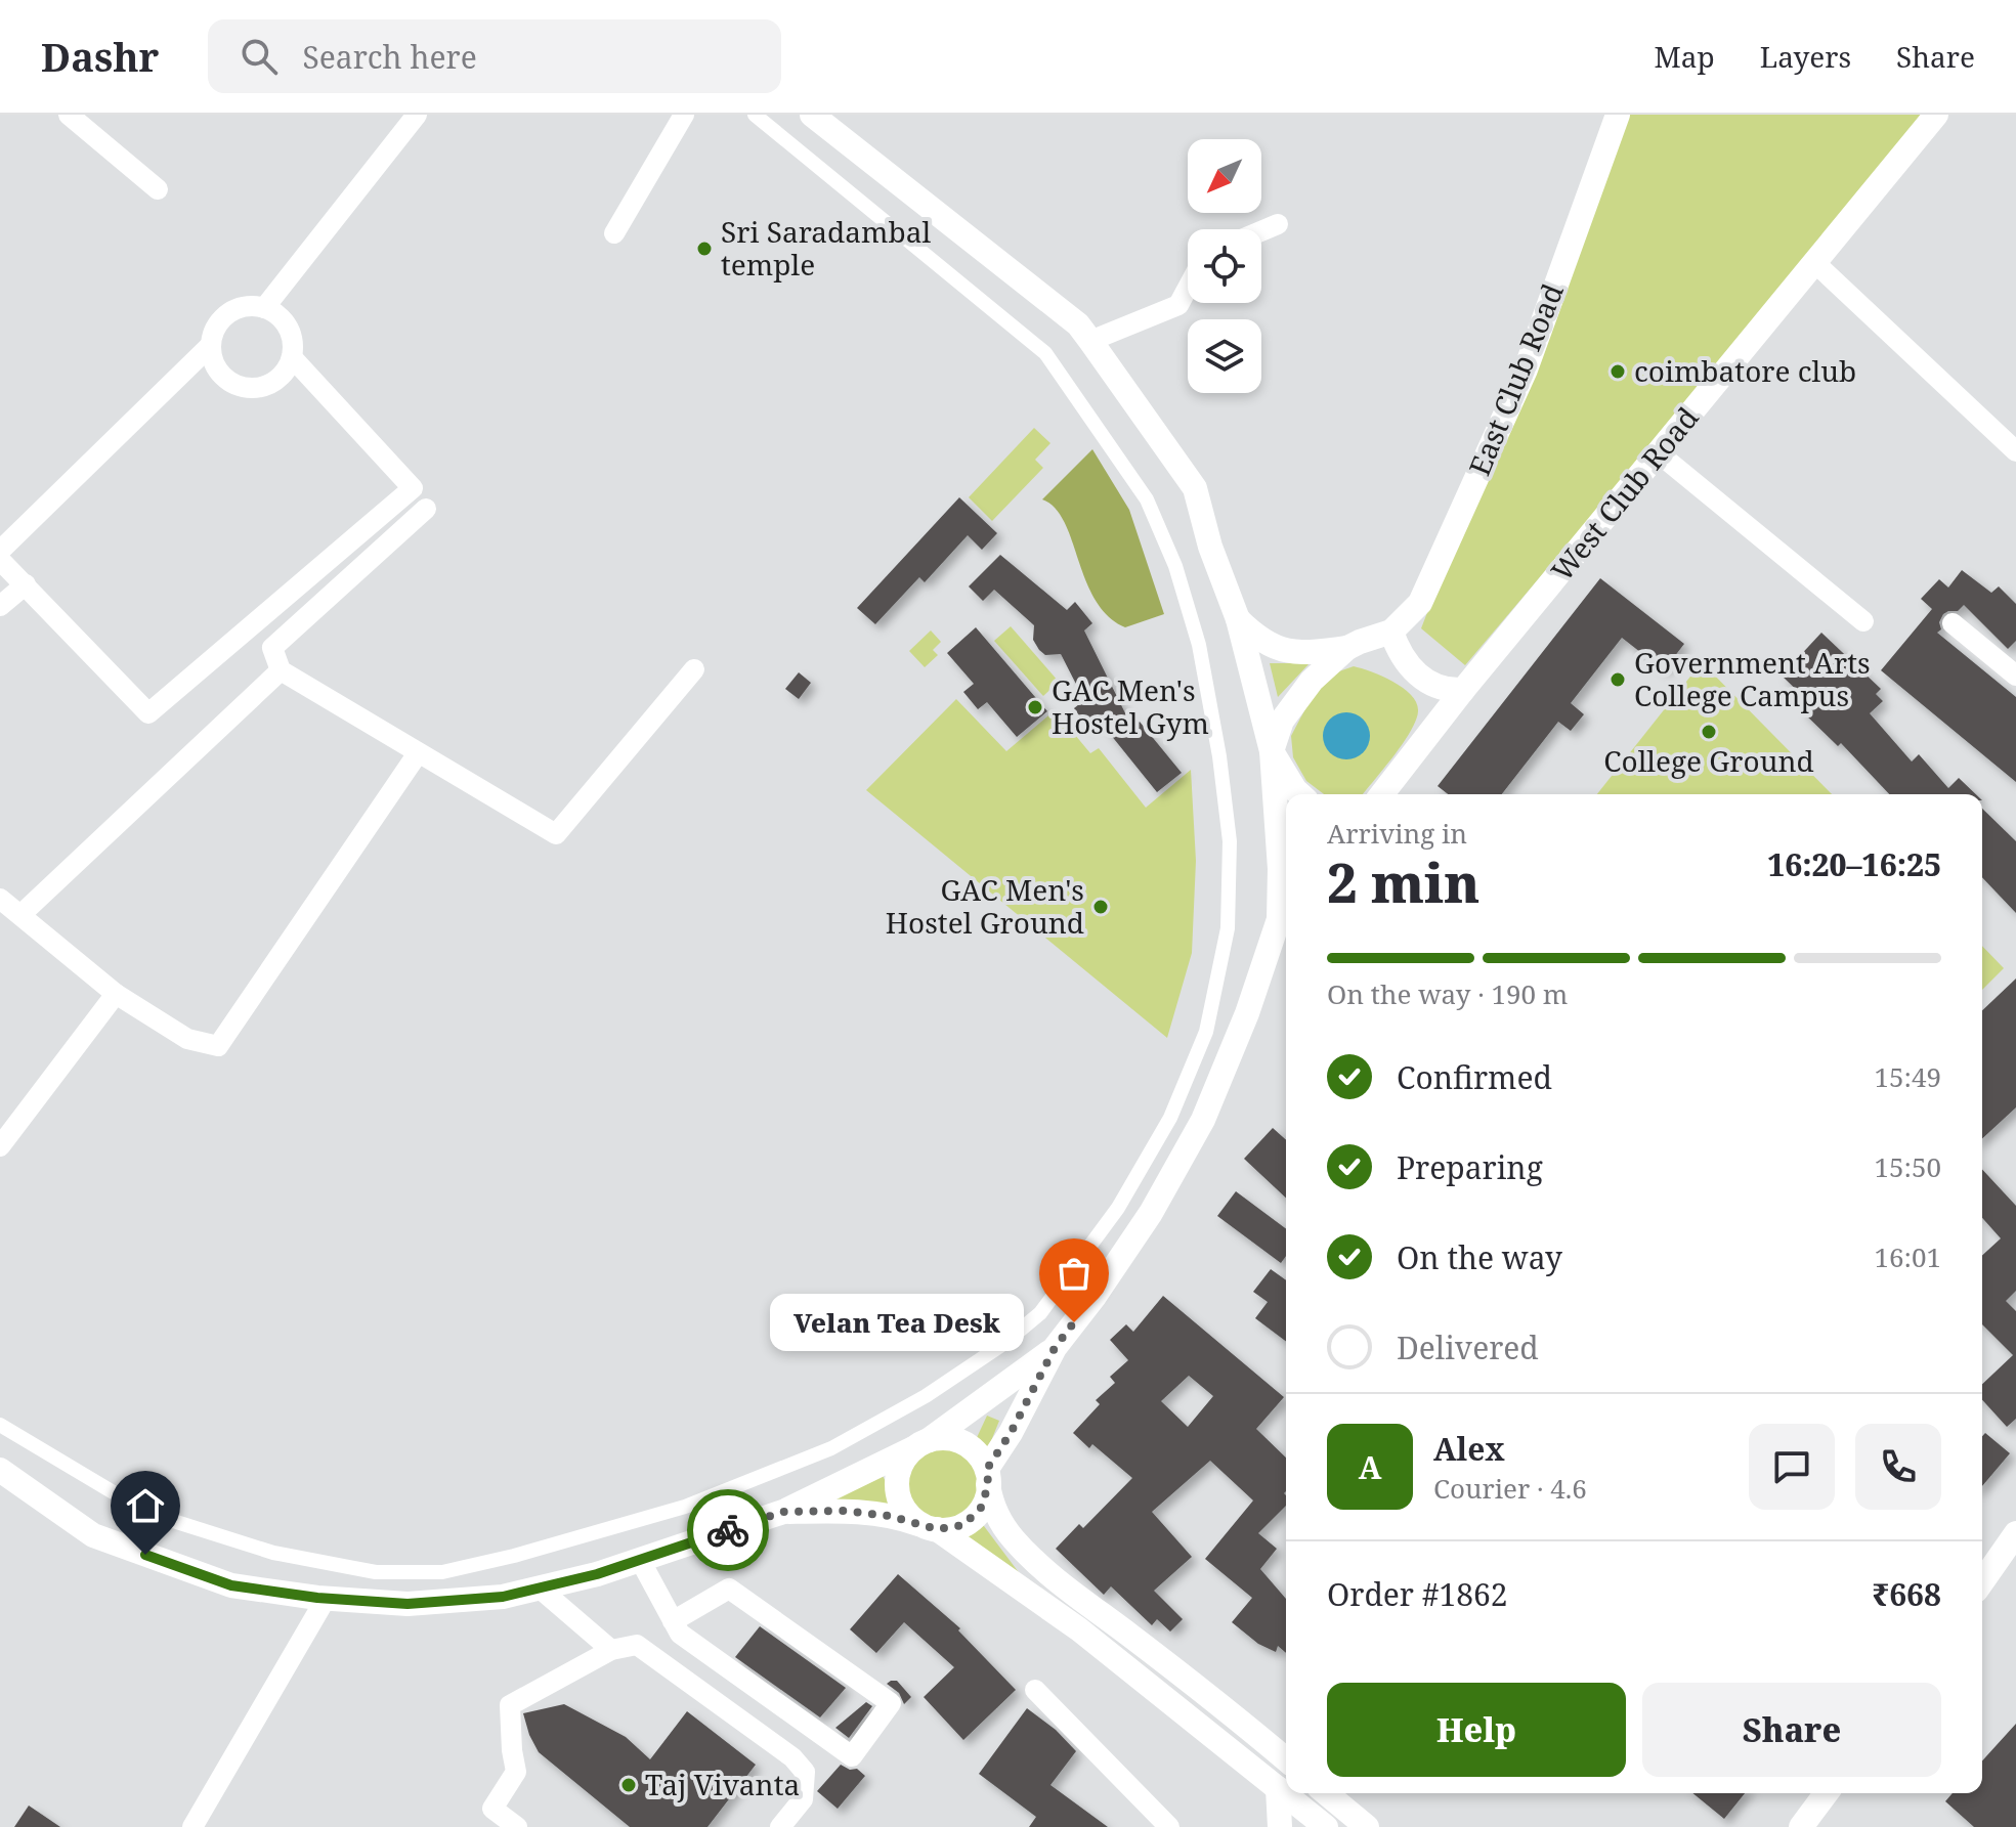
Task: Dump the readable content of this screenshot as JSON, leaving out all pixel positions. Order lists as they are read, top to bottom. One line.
{"streets":{"street":["East Club Road","West Club Road"]},"places":["Sri Saradambal temple","coimbatore club","Government Arts College Campus","GAC Men's Hostel Gym","College Ground","GAC Men's Hostel Ground","Velan Tea Desk","Taj Vivanta"],"north":"bottom left","page":{"header":"Dashr","search":"Search here","nav":["Map","Layers","Share"],"heading":["2 min","Arriving in","16:20–16:25"],"panel":["Alex","Courier · 4.6","Order #1862","₹668"],"bar":"On the way · 190 m","list":[["Confirmed","15:49"],["Preparing","15:50"],["On the way","16:01"],"Delivered"],"bubble":"Velan Tea Desk","round":"A","buttons":["Help","Share"]}}
